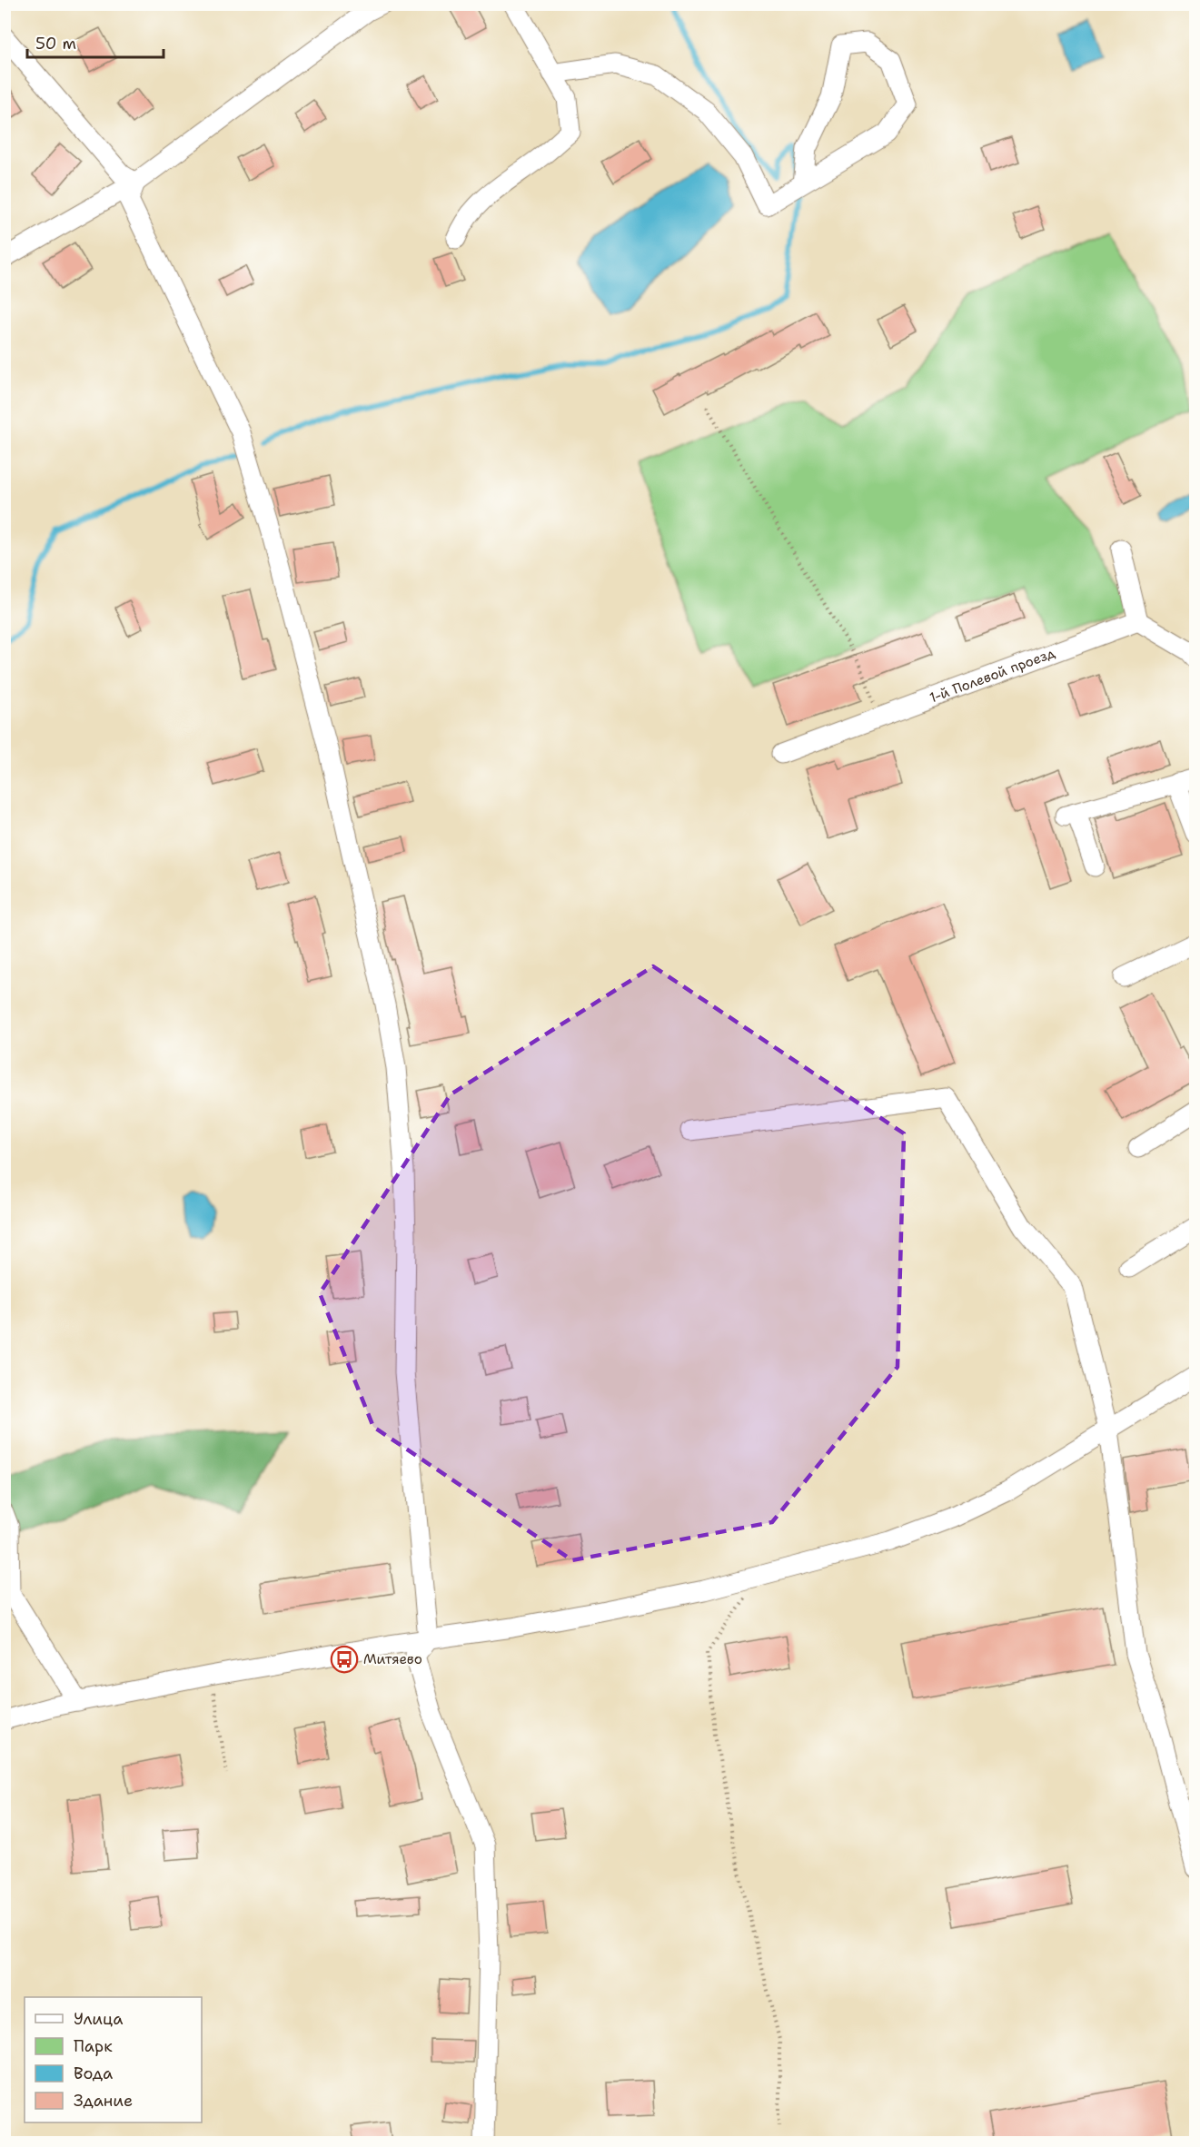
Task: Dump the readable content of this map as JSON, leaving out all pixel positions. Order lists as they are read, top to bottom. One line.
{"streets":{"street":["1-й Полевой проезд"]},"places":{"bus stop":["Митяево"]},"legend":["Улица","Парк","Вода","Здание"],"scale_bar":"50 m"}
